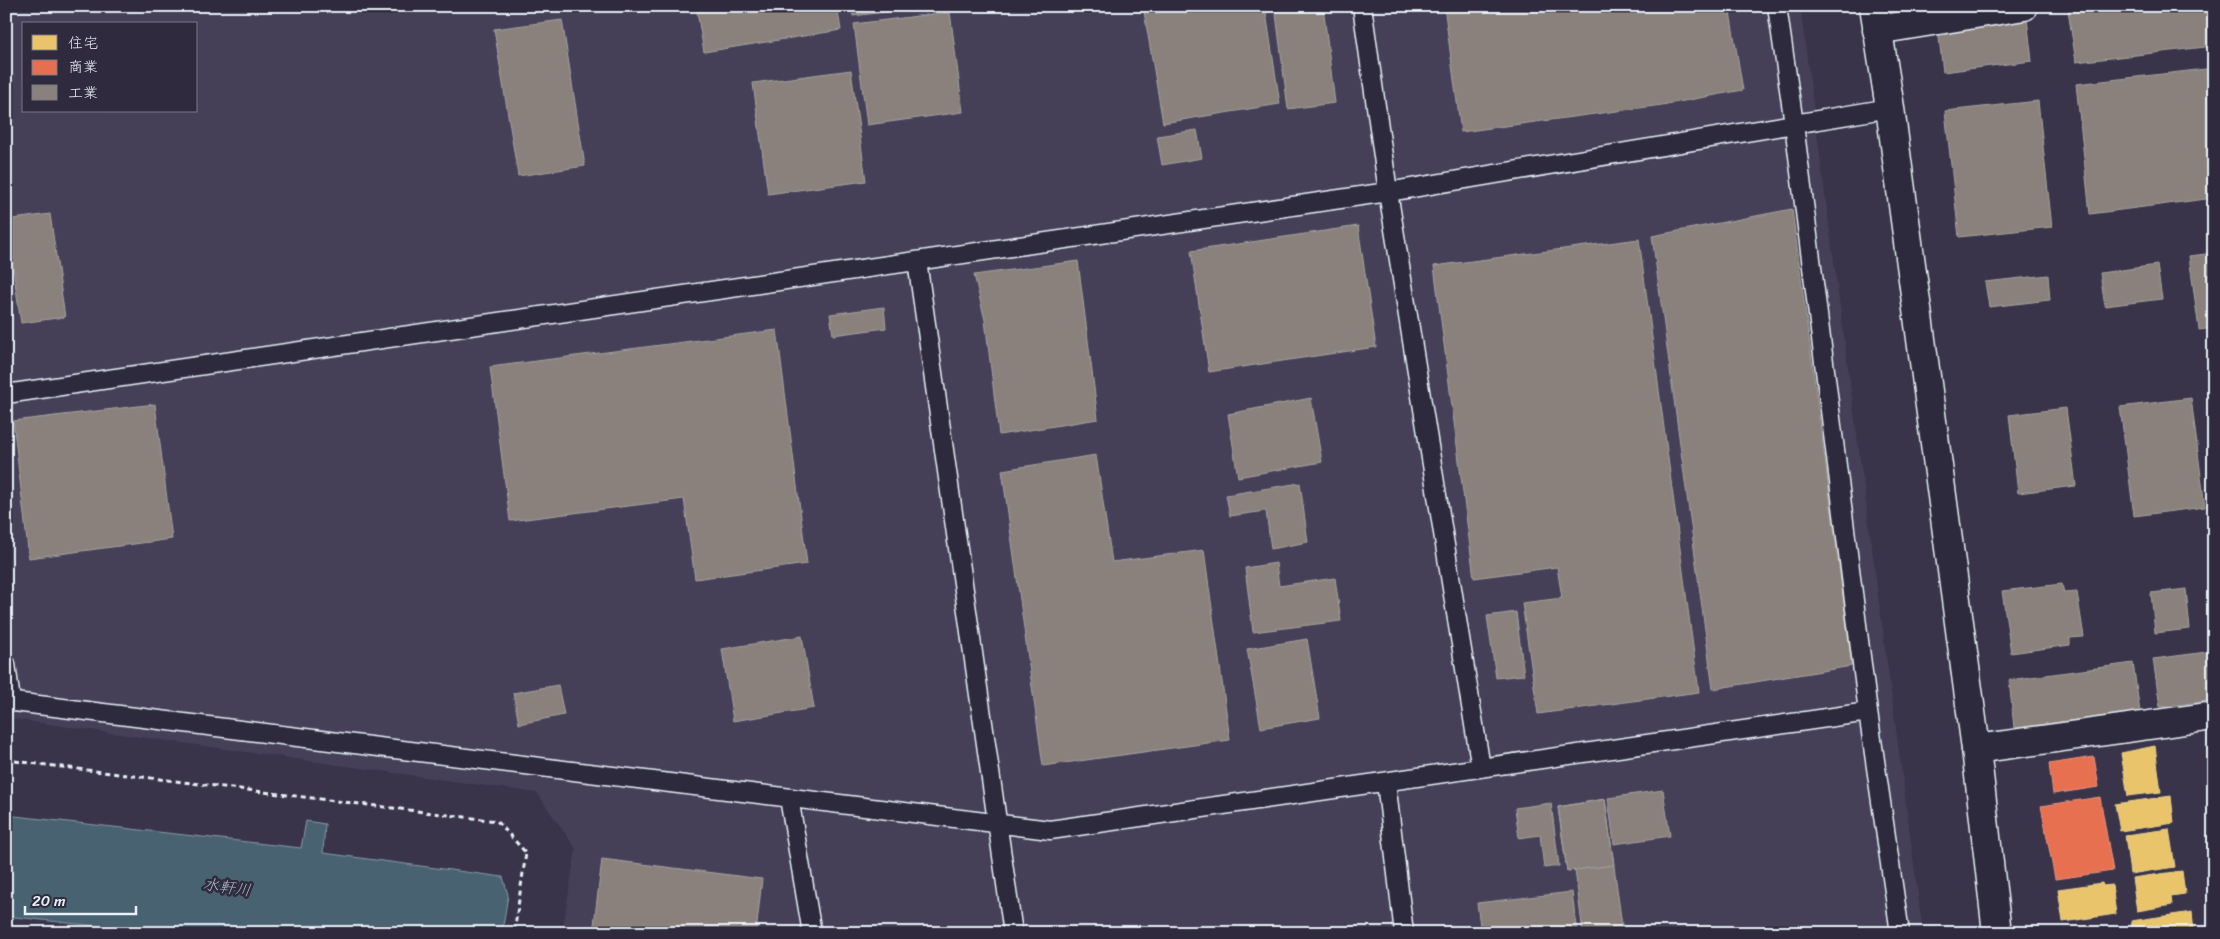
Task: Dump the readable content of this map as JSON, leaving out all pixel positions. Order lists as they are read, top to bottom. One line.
{"water":["水軒川"],"legend":["住宅","商業","工業"],"scale_bar":"20 m"}
